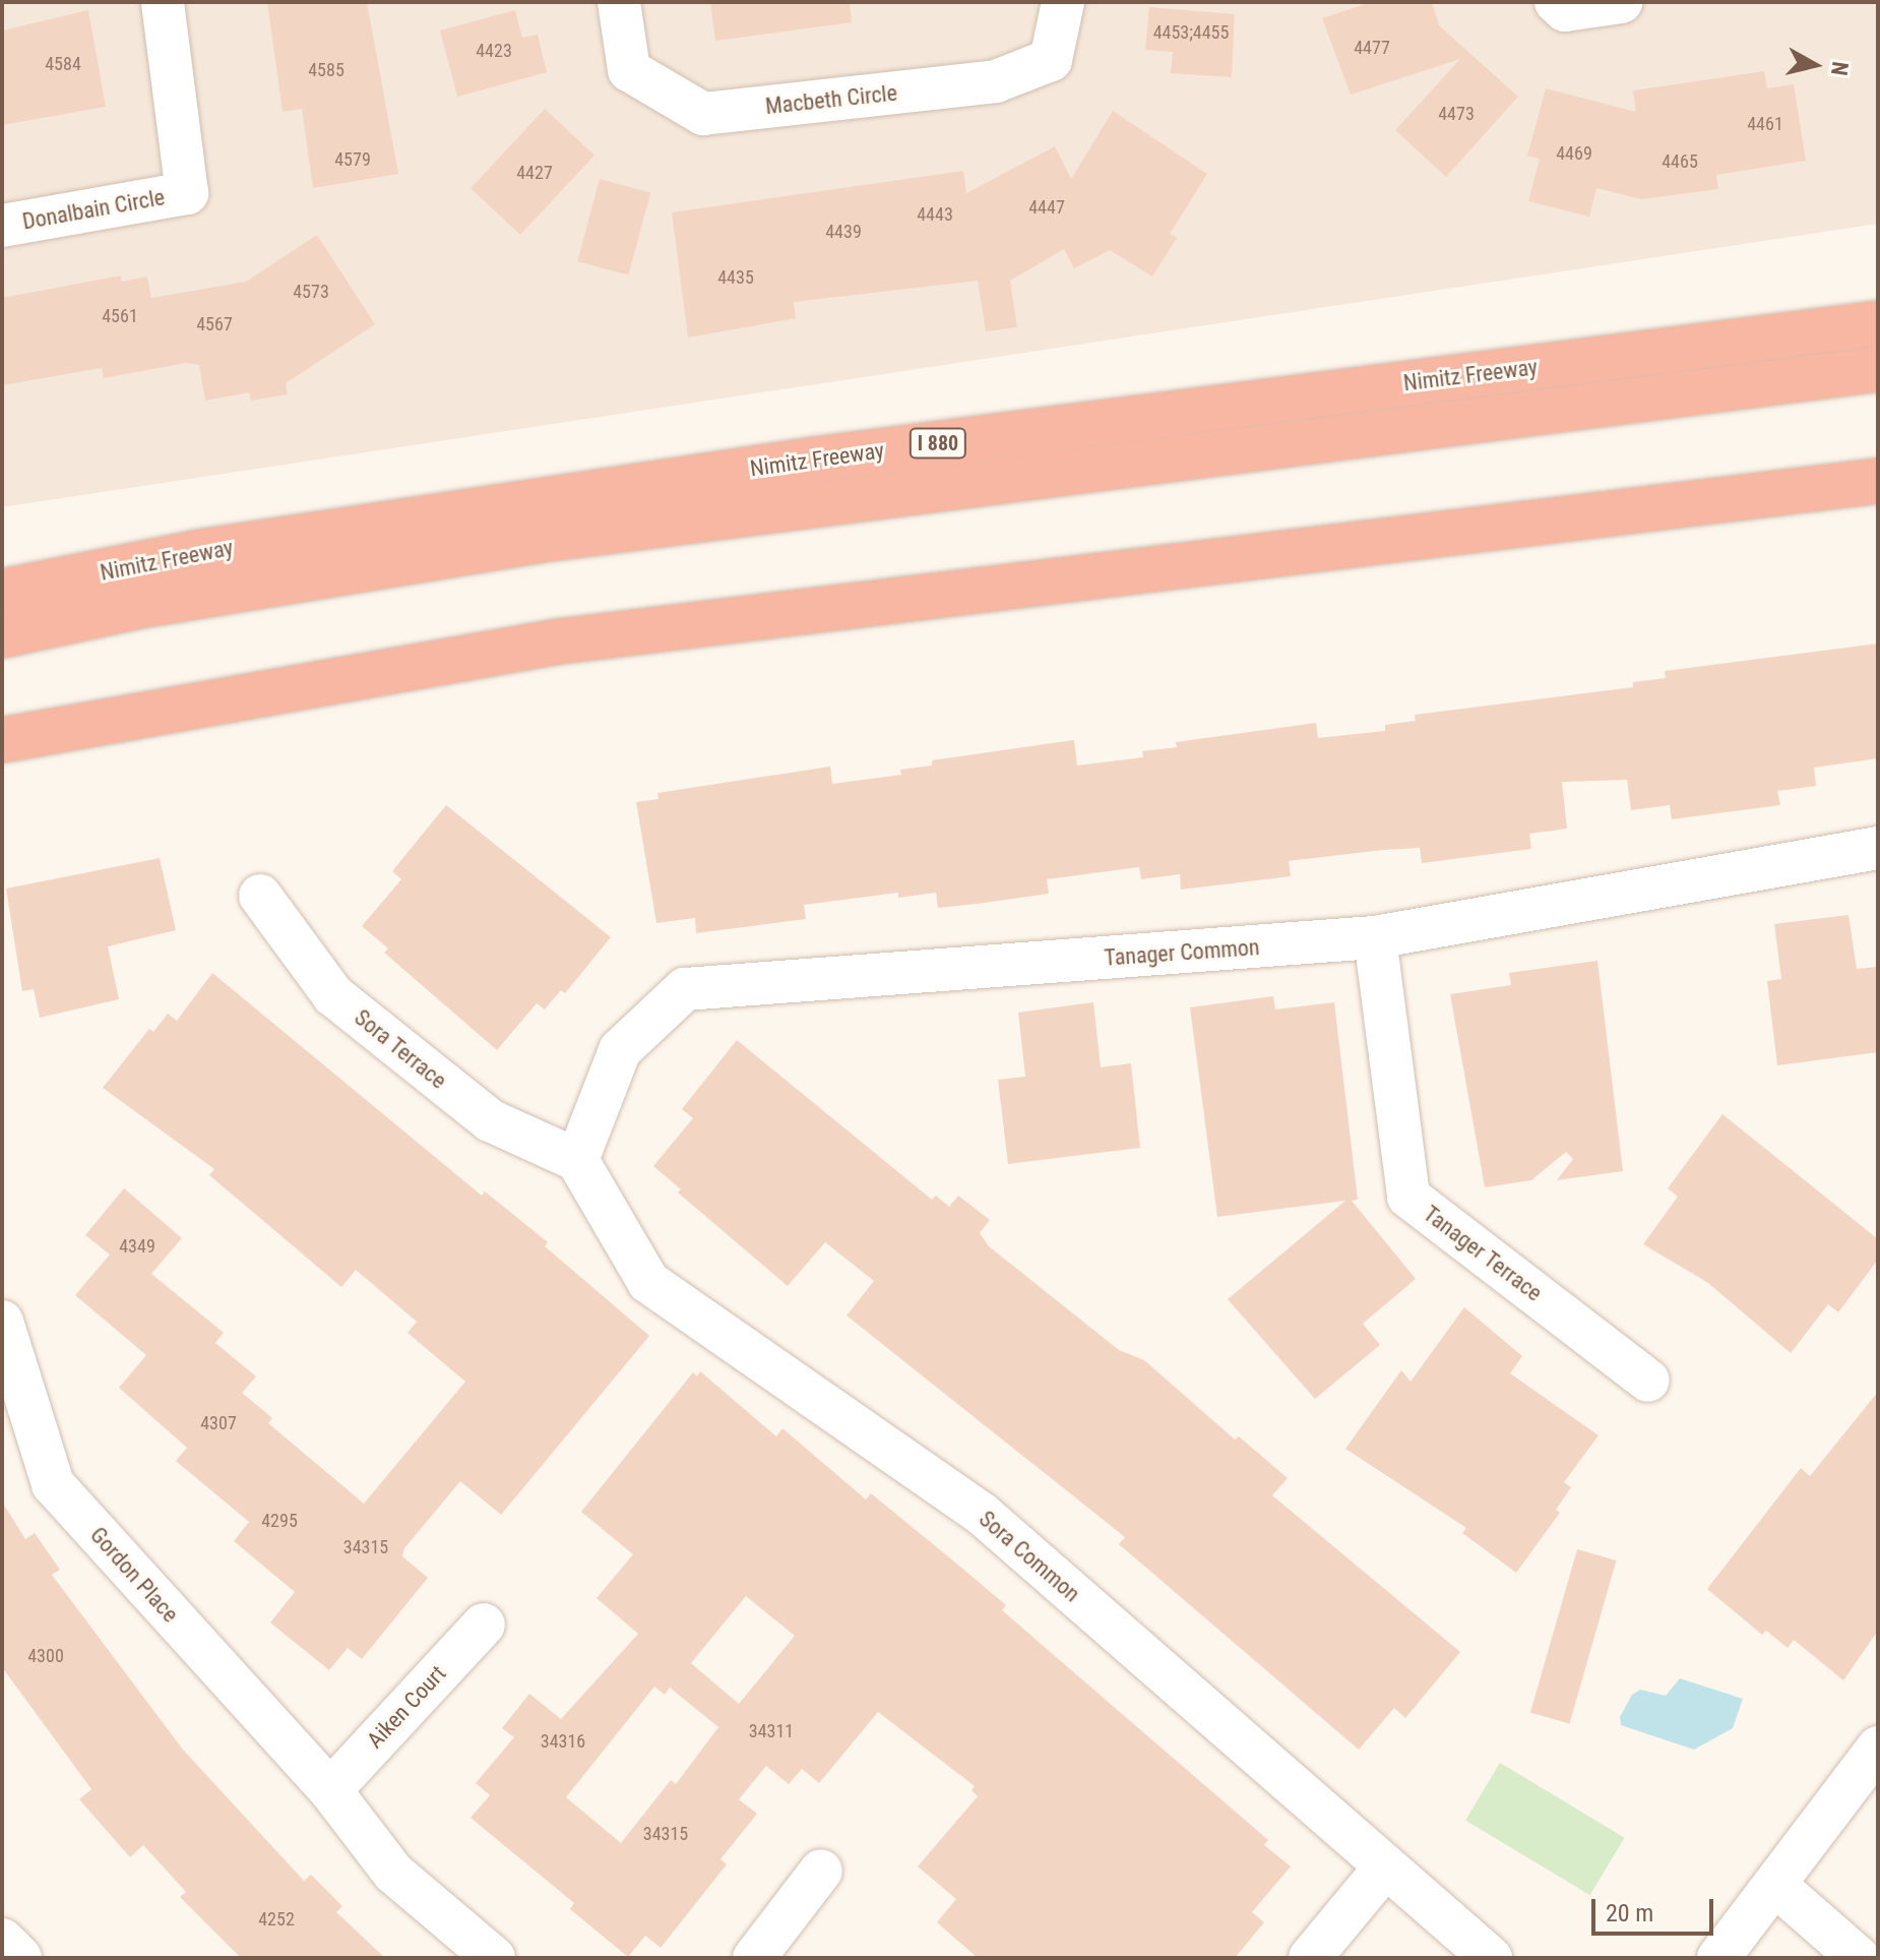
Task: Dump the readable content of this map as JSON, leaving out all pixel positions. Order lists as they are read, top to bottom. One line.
{"streets":{"highway":["Nimitz Freeway","I 880"],"street":["Macbeth Circle","Donalbain Circle","Tanager Common","Sora Terrace","Tanager Terrace","Sora Common","Gordon Place","Aiken Court"]},"crossings":[["Tanager Common","Sora Terrace"],["Tanager Common","Tanager Terrace"],["Tanager Common","Sora Common"],["Sora Terrace","Sora Common"],["Gordon Place","Aiken Court"]],"house_numbers":["4453;4455","4477","4423","4584","4585","4473","4461","4469","4579","4465","4427","4447","4443","4439","4435","4573","4561","4567","4349","4307","4295","34315","4300","34311","34316","34315","4252"],"scale_bar":"20 m","north":"right"}
